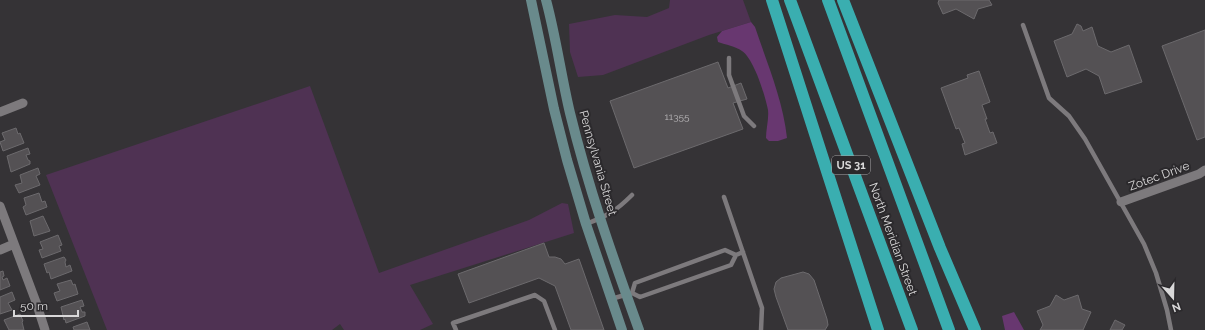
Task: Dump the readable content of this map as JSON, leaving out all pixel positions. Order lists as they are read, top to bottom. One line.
{"streets":{"highway":["US 31","North Meridian Street"],"main road":["Pennsylvania Street"],"street":["Zotec Drive"]},"house_numbers":["11355"],"scale_bar":"50 m","north":"bottom"}
